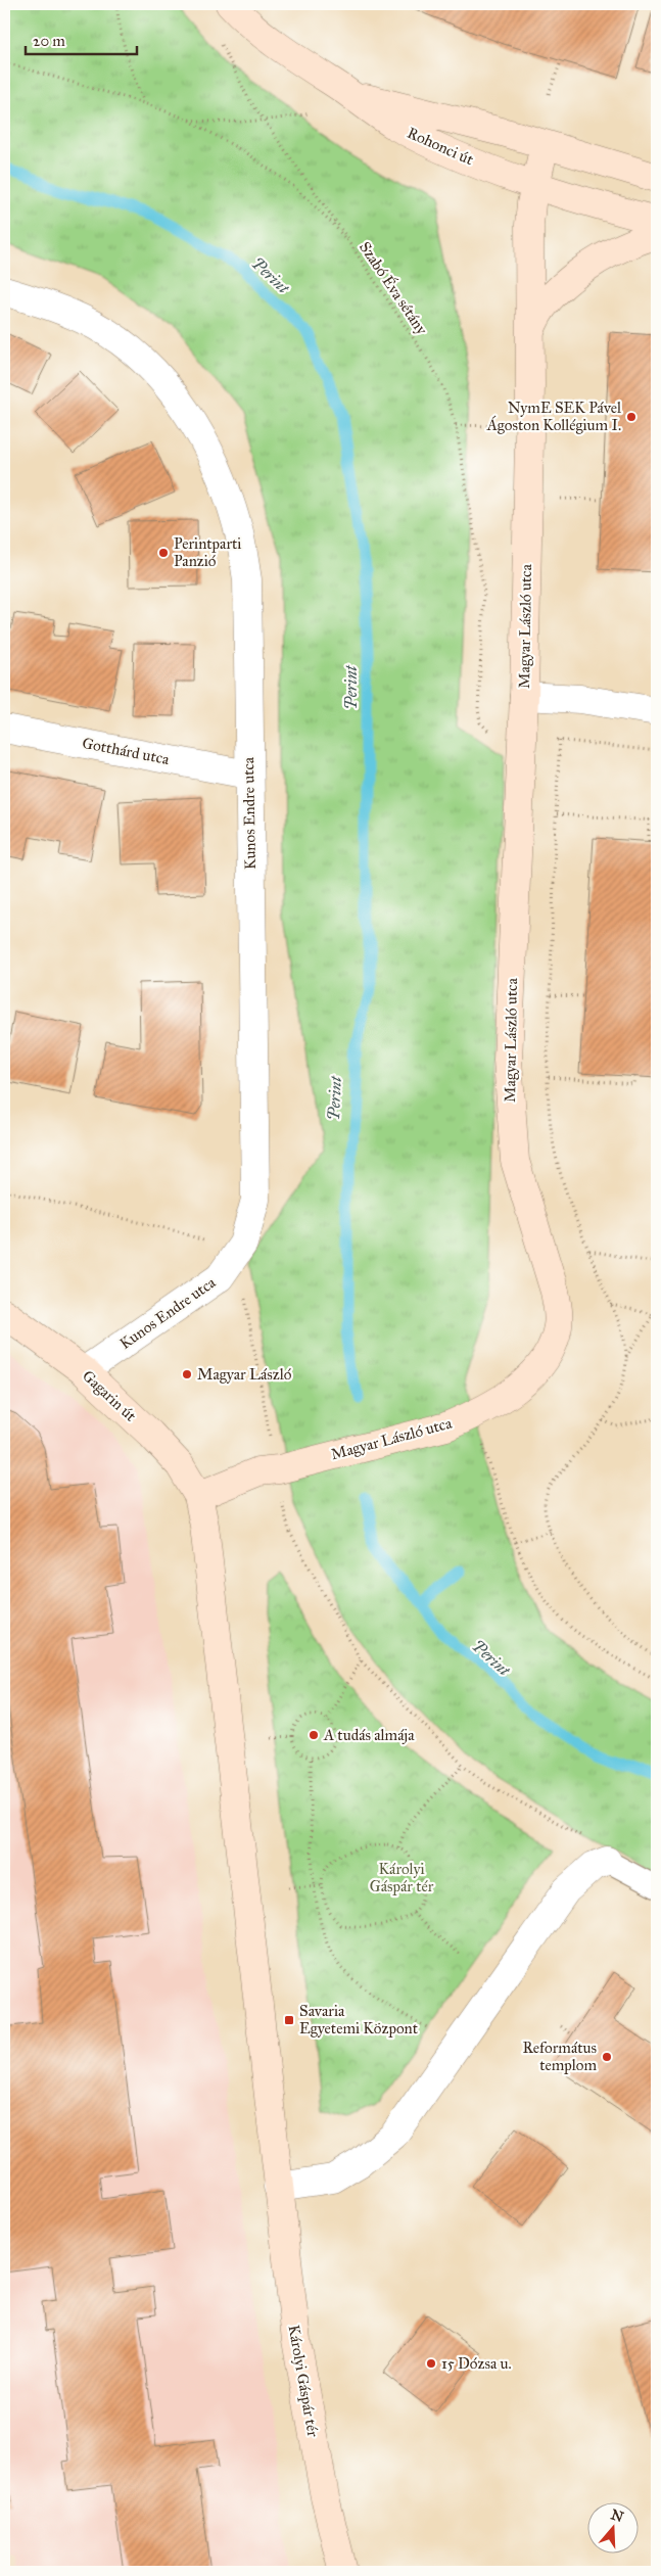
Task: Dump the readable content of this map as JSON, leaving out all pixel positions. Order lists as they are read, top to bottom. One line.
{"streets":{"street":["Rohonci út","Magyar László utca","Gotthárd utca","Kunos Endre utca","Gagarin út","Károlyi Gáspár tér"],"path":["Szabó Éva sétány"]},"crossings":[["Rohonci út","Magyar László utca"],["Magyar László utca","Gagarin út"],["Magyar László utca","Károlyi Gáspár tér"],["Gotthárd utca","Kunos Endre utca"],["Kunos Endre utca","Gagarin út"],["Gagarin út","Károlyi Gáspár tér"]],"water":["Perint"],"parks":["Károlyi Gáspár tér"],"places":{"other":["NymE SEK Pável Ágoston Kollégium I.","Perintparti Panzió","Magyar László","A tudás almája","Református templom","15 Dózsa u."],"transit":["Savaria Egyetemi Központ"]},"scale_bar":"20 m","north":"top"}
